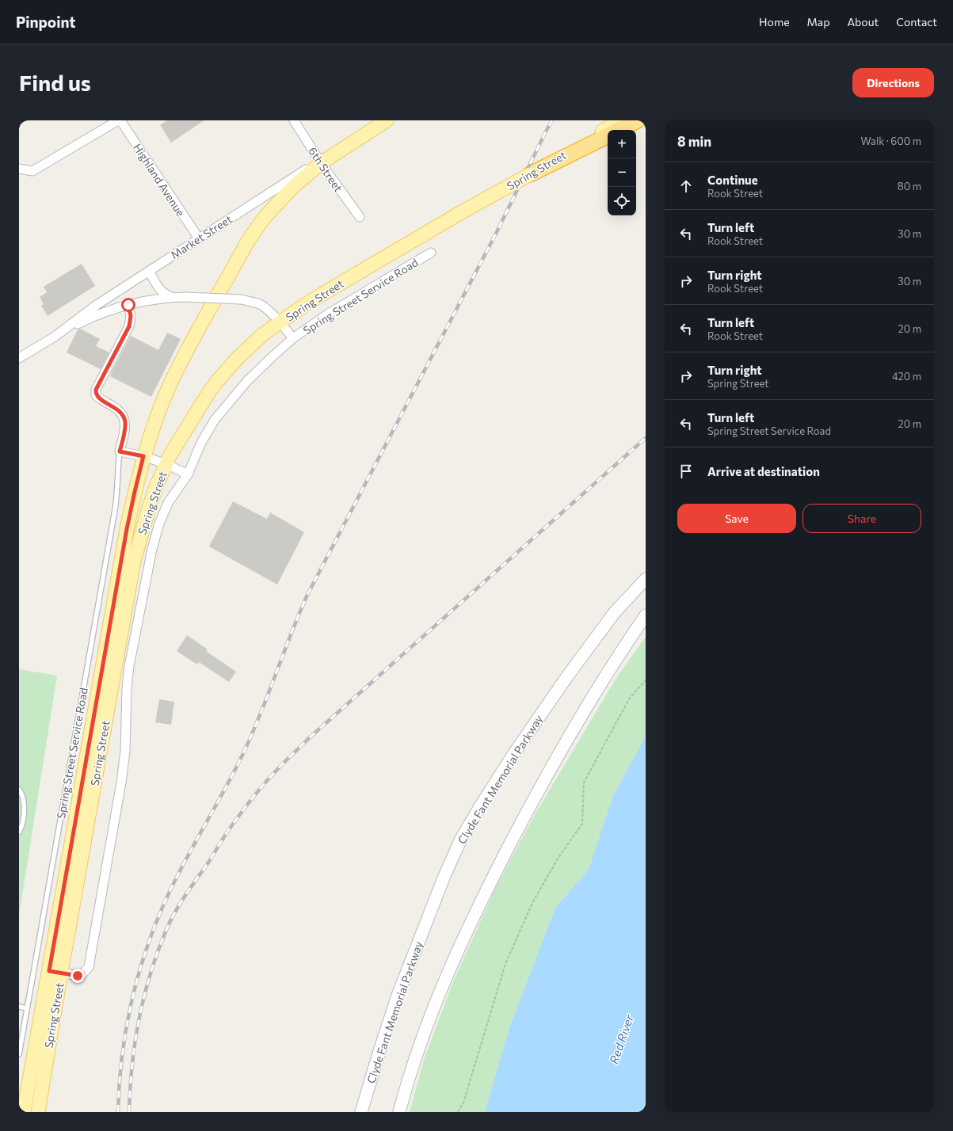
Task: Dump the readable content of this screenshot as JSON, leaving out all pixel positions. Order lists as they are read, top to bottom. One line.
{"streets":{"main road":["Spring Street","Market Street","Clyde Fant Memorial Parkway"],"street":["6th Street","Highland Avenue","Spring Street Service Road"]},"crossings":[["6th Street","Spring Street"],["6th Street","Market Street"],["Spring Street","Market Street"],["Spring Street","Spring Street Service Road"],["Highland Avenue","Market Street"]],"water":["Red River"],"page":{"header":"Pinpoint","nav":["Home","Map","About","Contact"],"buttons":["Directions",["Save","Share"]],"title":"Find us","heading":["8 min","Walk · 600 m"],"map_buttons":["+","−"],"list":[["Continue","Rook Street","80 m"],["Turn left","Rook Street","30 m"],["Turn right","Rook Street","30 m"],["Turn left","Rook Street","20 m"],["Turn right","Spring Street","420 m"],["Turn left","Spring Street Service Road","20 m"],"Arrive at destination"]}}
